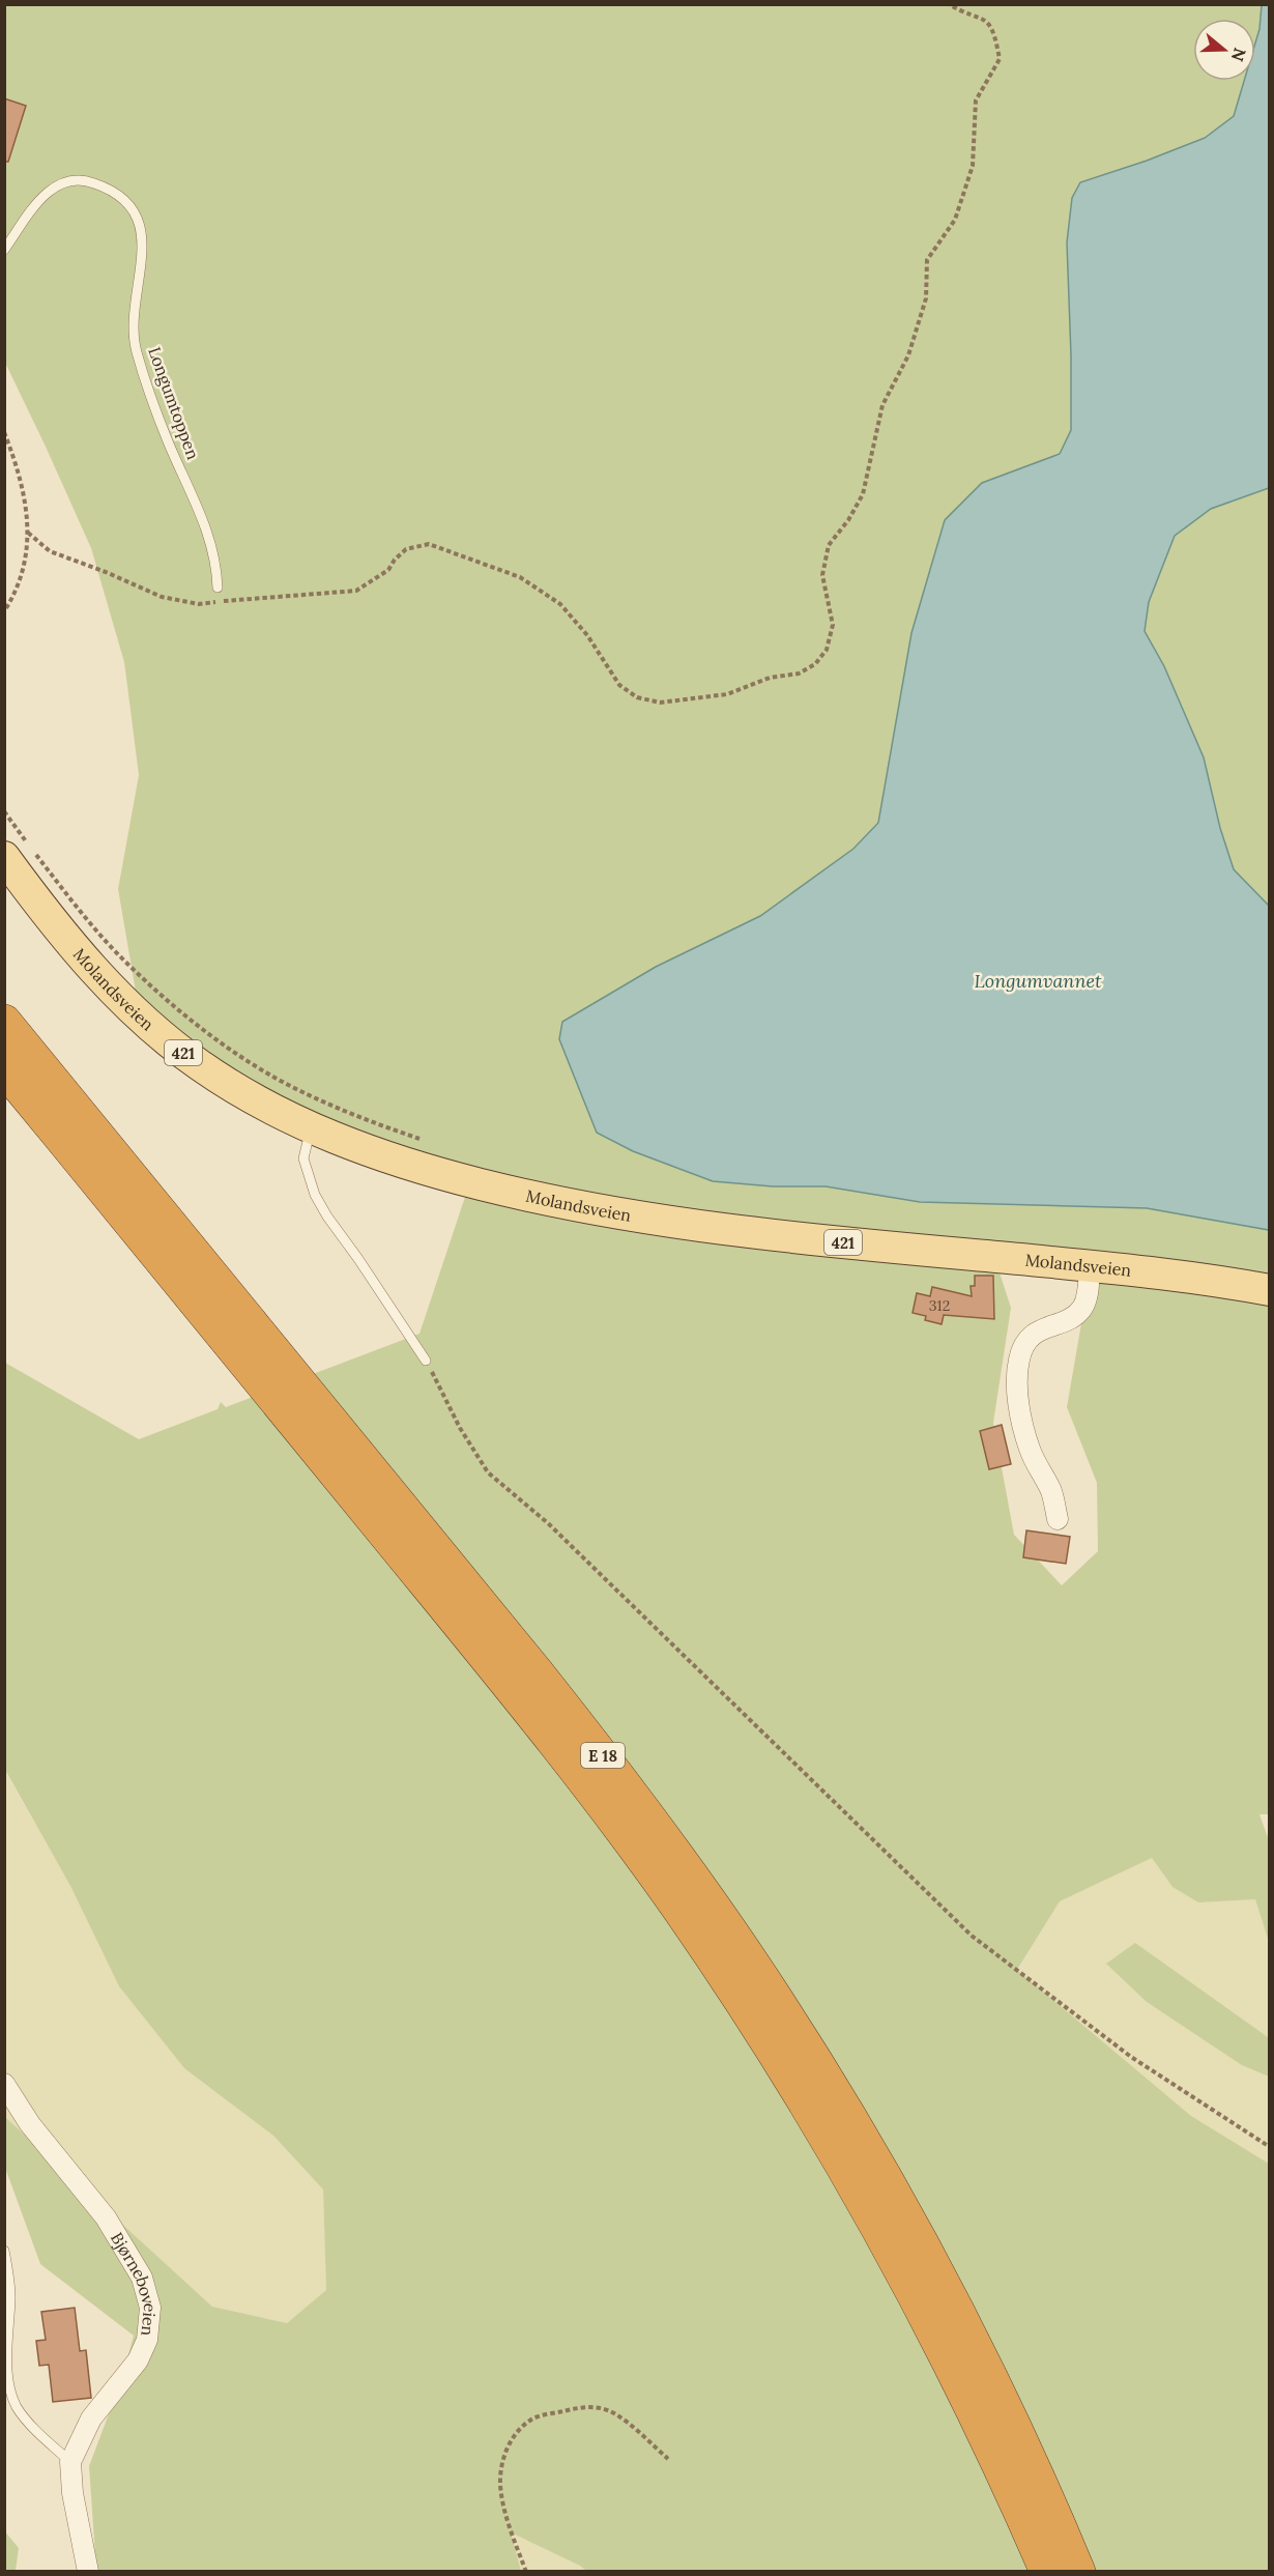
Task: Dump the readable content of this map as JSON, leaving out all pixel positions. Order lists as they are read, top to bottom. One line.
{"streets":{"highway":["E 18"],"main road":["Molandsveien","421"],"street":["Bjørneboveien"],"lane":["Longumtoppen"]},"water":["Longumvannet"],"house_numbers":["312"],"north":"right"}
